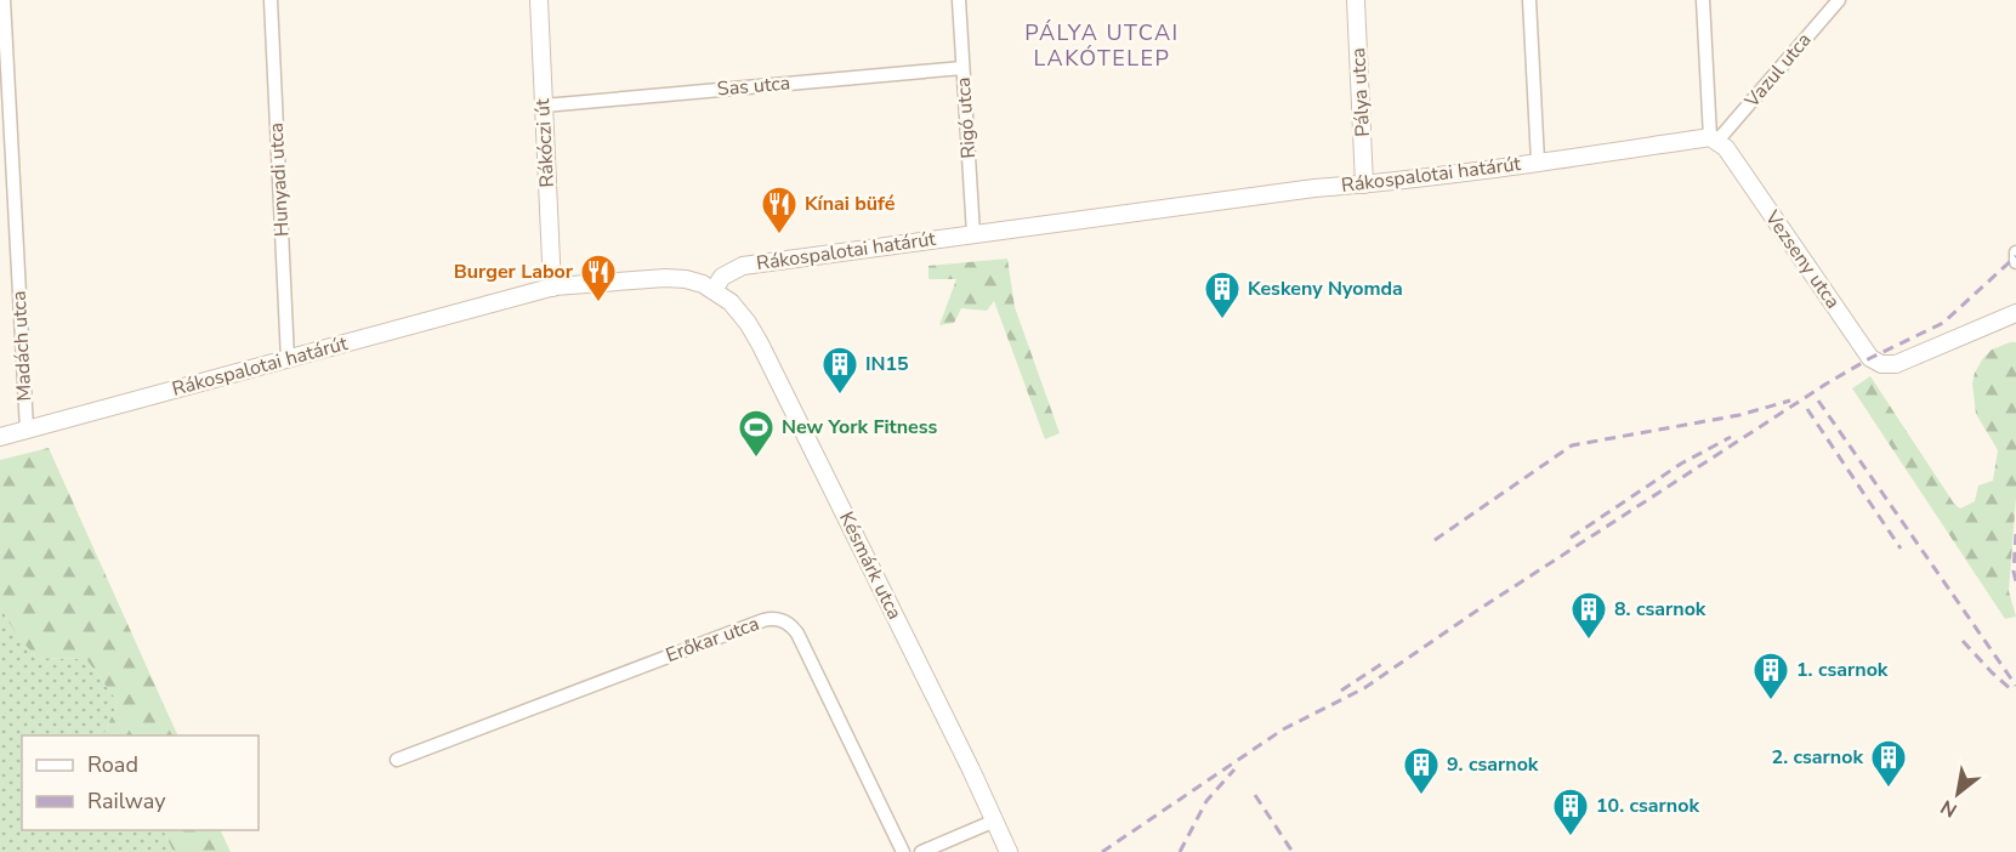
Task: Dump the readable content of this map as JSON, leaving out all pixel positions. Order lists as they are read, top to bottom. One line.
{"streets":{"street":["Vazul utca","Sas utca","Pálya utca","Rigó utca","Rákóczi út","Rákospalotai határút","Hunyadi utca","Vezseny utca","Madách utca","Késmárk utca","Erőkar utca"]},"crossings":[["Vazul utca","Rákospalotai határút"],["Vazul utca","Vezseny utca"],["Sas utca","Rigó utca"],["Sas utca","Rákóczi út"],["Pálya utca","Rákospalotai határút"],["Rigó utca","Rákospalotai határút"],["Rákóczi út","Rákospalotai határút"],["Rákospalotai határút","Hunyadi utca"],["Rákospalotai határút","Vezseny utca"],["Rákospalotai határút","Madách utca"],["Rákospalotai határút","Késmárk utca"]],"districts":["PÁLYA UTCAI LAKÓTELEP"],"places":{"restaurant":["Kínai büfé","Burger Labor"],"building":["Keskeny Nyomda","IN15","8. csarnok","1. csarnok","2. csarnok","9. csarnok","10. csarnok"],"sports":["New York Fitness"]},"legend":["Road","Railway"],"north":"bottom left"}
